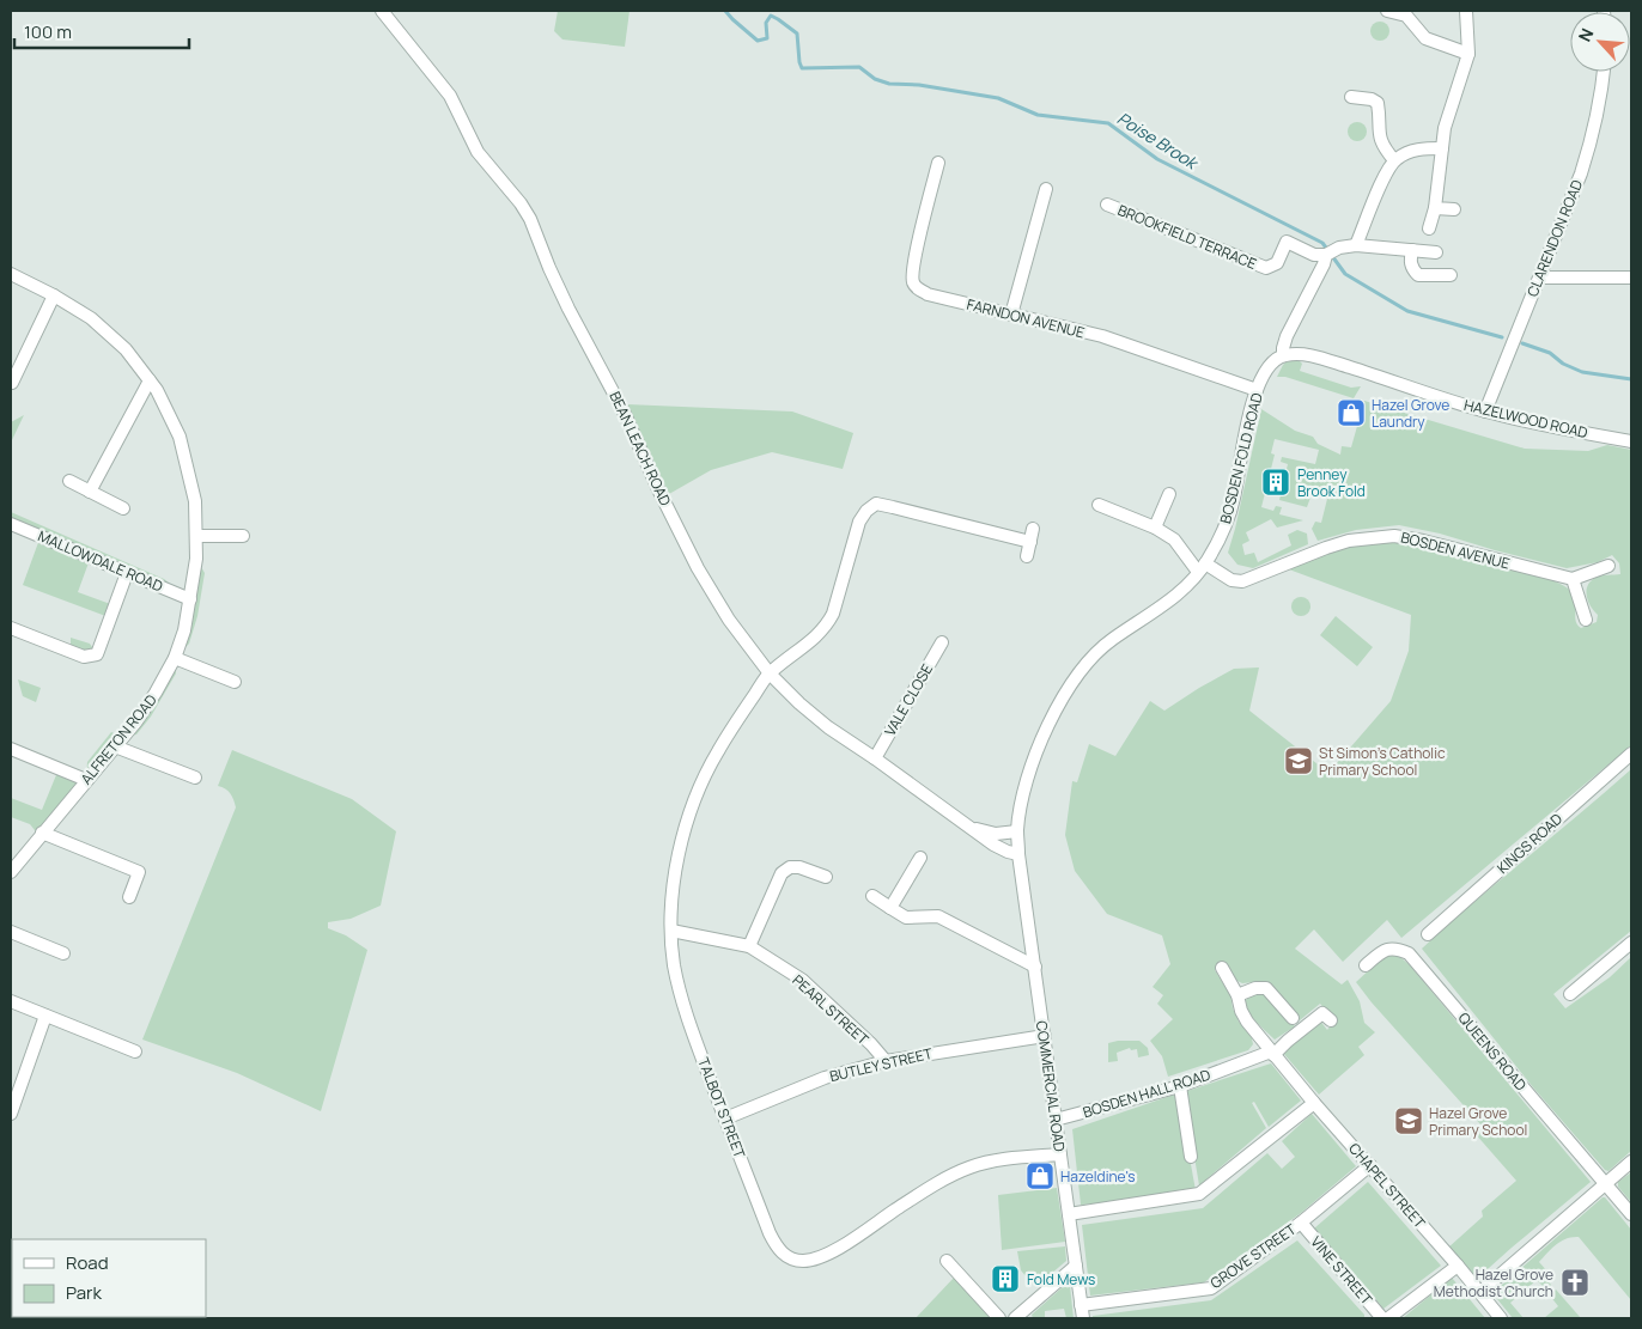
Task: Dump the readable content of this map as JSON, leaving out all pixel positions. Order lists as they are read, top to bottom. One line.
{"streets":{"street":["BROOKFIELD TERRACE","CLARENDON ROAD","FARNDON AVENUE","HAZELWOOD ROAD","BEAN LEACH ROAD","BOSDEN FOLD ROAD","BOSDEN AVENUE","MALLOWDALE ROAD","VALE CLOSE","ALFRETON ROAD","KINGS ROAD","PEARL STREET","QUEENS ROAD","BUTLEY STREET","COMMERCIAL ROAD","BOSDEN HALL ROAD","TALBOT STREET","CHAPEL STREET","GROVE STREET","VINE STREET"]},"crossings":[["CLARENDON ROAD","HAZELWOOD ROAD"],["FARNDON AVENUE","BOSDEN FOLD ROAD"],["HAZELWOOD ROAD","BOSDEN FOLD ROAD"],["BEAN LEACH ROAD","BOSDEN FOLD ROAD"],["BEAN LEACH ROAD","VALE CLOSE"],["BEAN LEACH ROAD","COMMERCIAL ROAD"],["BEAN LEACH ROAD","TALBOT STREET"],["BOSDEN FOLD ROAD","BOSDEN AVENUE"],["BOSDEN FOLD ROAD","COMMERCIAL ROAD"],["MALLOWDALE ROAD","ALFRETON ROAD"],["PEARL STREET","BUTLEY STREET"],["PEARL STREET","TALBOT STREET"],["BUTLEY STREET","COMMERCIAL ROAD"],["BUTLEY STREET","TALBOT STREET"],["COMMERCIAL ROAD","BOSDEN HALL ROAD"],["COMMERCIAL ROAD","TALBOT STREET"],["COMMERCIAL ROAD","GROVE STREET"],["BOSDEN HALL ROAD","CHAPEL STREET"],["CHAPEL STREET","GROVE STREET"],["GROVE STREET","VINE STREET"]],"water":["Poise Brook"],"places":{"shop":["Hazel Grove Laundry","Hazeldine's"],"building":["Penney Brook Fold","Fold Mews"],"school or university":["St Simon's Catholic Primary School","Hazel Grove Primary School"],"church":["Hazel Grove Methodist Church"]},"legend":["Road","Park"],"scale_bar":"100 m","north":"top left"}
